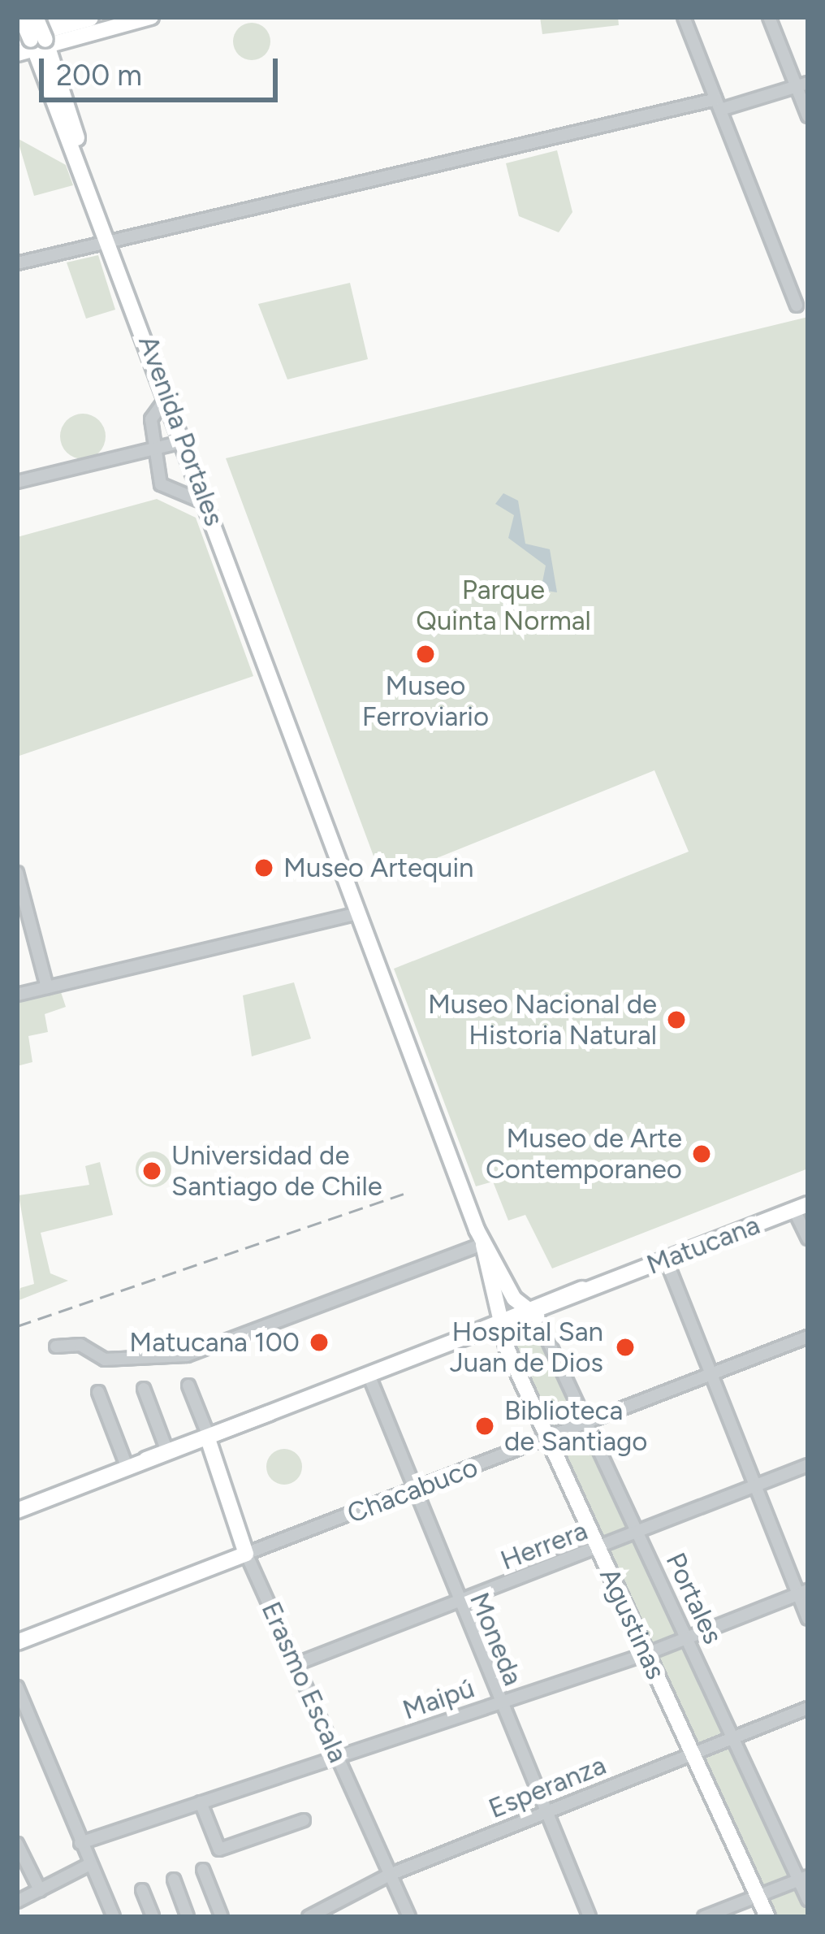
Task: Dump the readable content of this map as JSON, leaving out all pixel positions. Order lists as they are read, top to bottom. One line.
{"streets":{"main road":["Avenida Portales","Matucana","Chacabuco","Agustinas","Erasmo Escala"],"street":["Herrera","Portales","Moneda","Maipú","Esperanza"]},"crossings":[["Avenida Portales","Matucana"],["Avenida Portales","Portales"],["Avenida Portales","Agustinas"],["Matucana","Portales"],["Matucana","Agustinas"],["Matucana","Moneda"],["Matucana","Erasmo Escala"],["Chacabuco","Portales"],["Chacabuco","Agustinas"],["Chacabuco","Moneda"],["Chacabuco","Erasmo Escala"],["Herrera","Portales"],["Herrera","Agustinas"],["Herrera","Moneda"],["Herrera","Erasmo Escala"],["Portales","Maipú"],["Portales","Esperanza"],["Agustinas","Maipú"],["Agustinas","Esperanza"],["Moneda","Maipú"],["Moneda","Esperanza"],["Erasmo Escala","Maipú"],["Erasmo Escala","Esperanza"]],"parks":["Parque Quinta Normal"],"places":["Museo Ferroviario","Museo Artequin","Museo Nacional de Historia Natural","Museo de Arte Contemporaneo","Universidad de Santiago de Chile","Matucana 100","Hospital San Juan de Dios","Biblioteca de Santiago"],"scale_bar":"200 m"}
